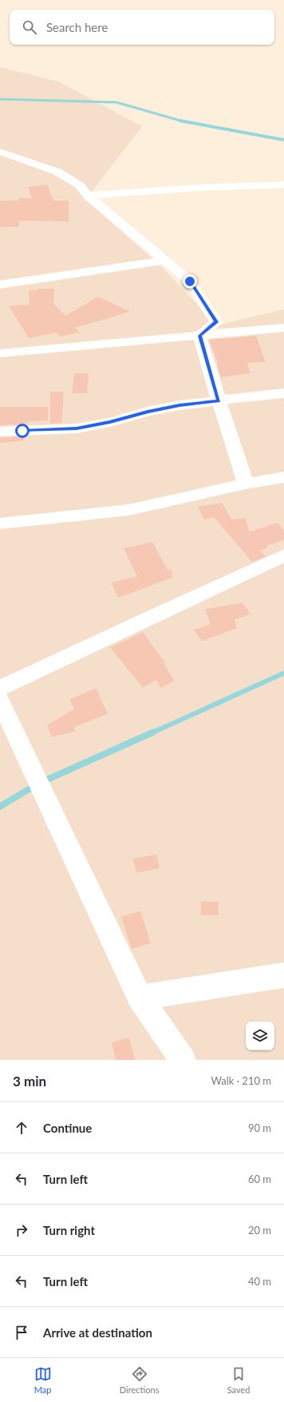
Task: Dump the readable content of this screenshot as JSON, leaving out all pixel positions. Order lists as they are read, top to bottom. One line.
{"page":{"search":"Search here","heading":["3 min","Walk · 210 m"],"list":[["Continue","90 m"],["Turn left","60 m"],["Turn right","20 m"],["Turn left","40 m"],"Arrive at destination"],"nav":["Map","Directions","Saved"]}}
